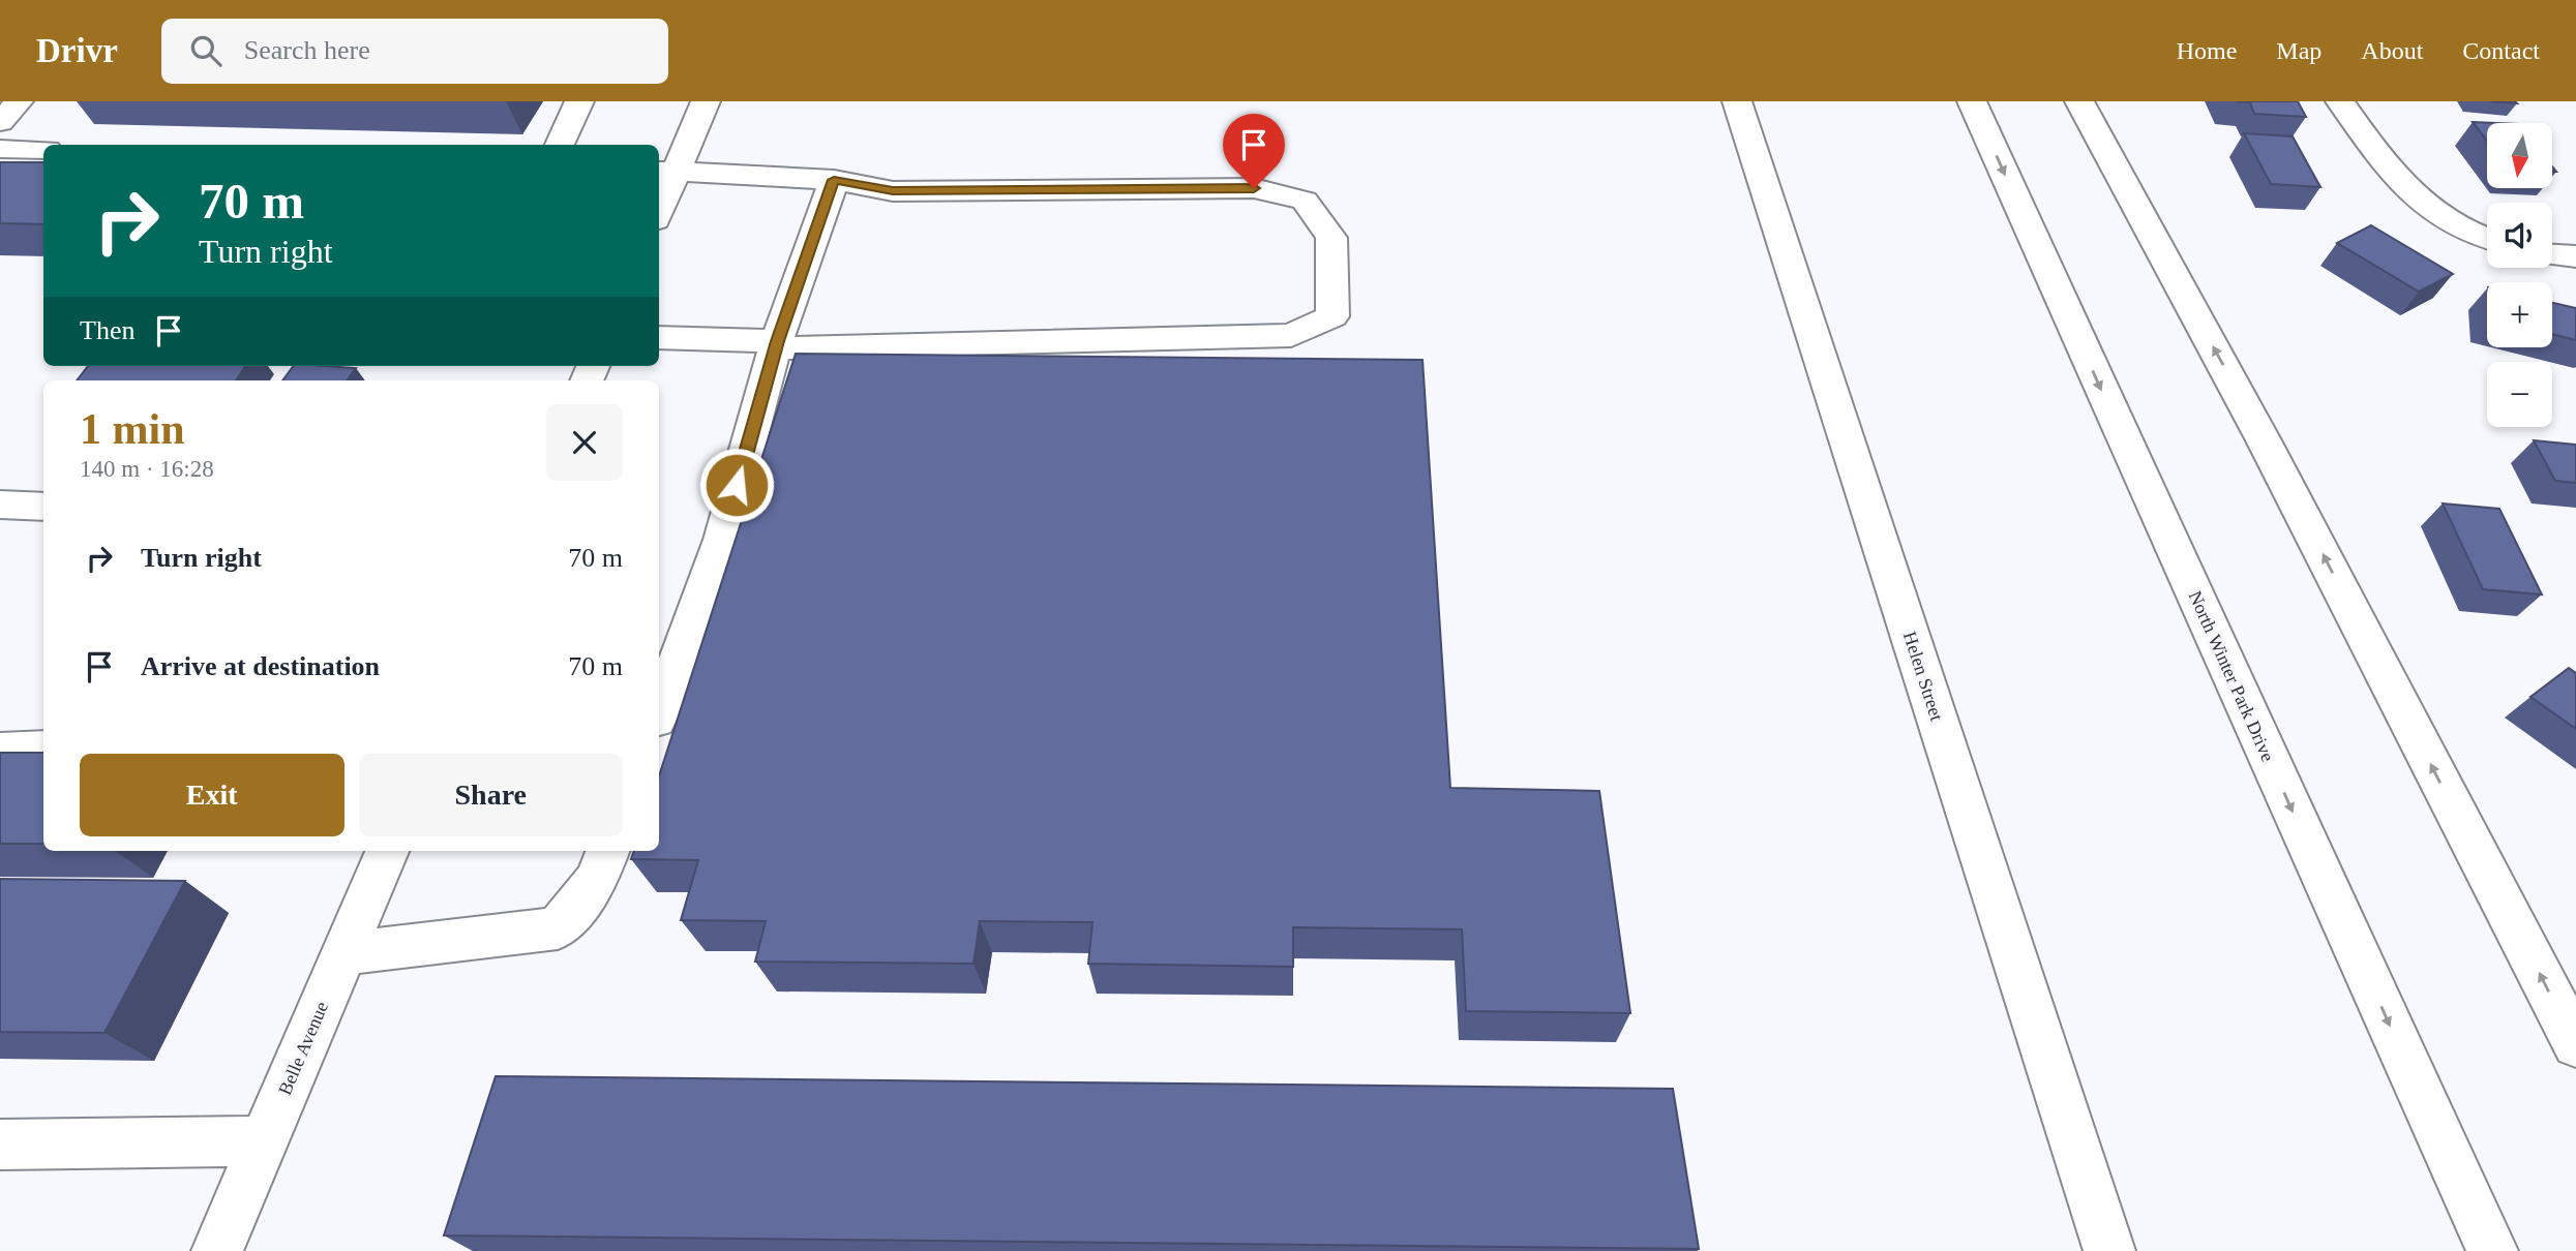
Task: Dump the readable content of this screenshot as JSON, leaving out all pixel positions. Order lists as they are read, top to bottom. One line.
{"streets":{"street":["Helen Street","North Winter Park Drive","Belle Avenue"]},"north":"bottom","page":{"header":"Drivr","search":"Search here","nav":["Home","Map","About","Contact"],"map_buttons":["+","−"],"turn":["70 m","Turn right"],"then":"Then","heading":["1 min","140 m · 16:28"],"list":[{"name":"Turn right","value":"70 m"},{"name":"Arrive at destination","value":"70 m"}],"buttons":["Exit","Share"]}}
